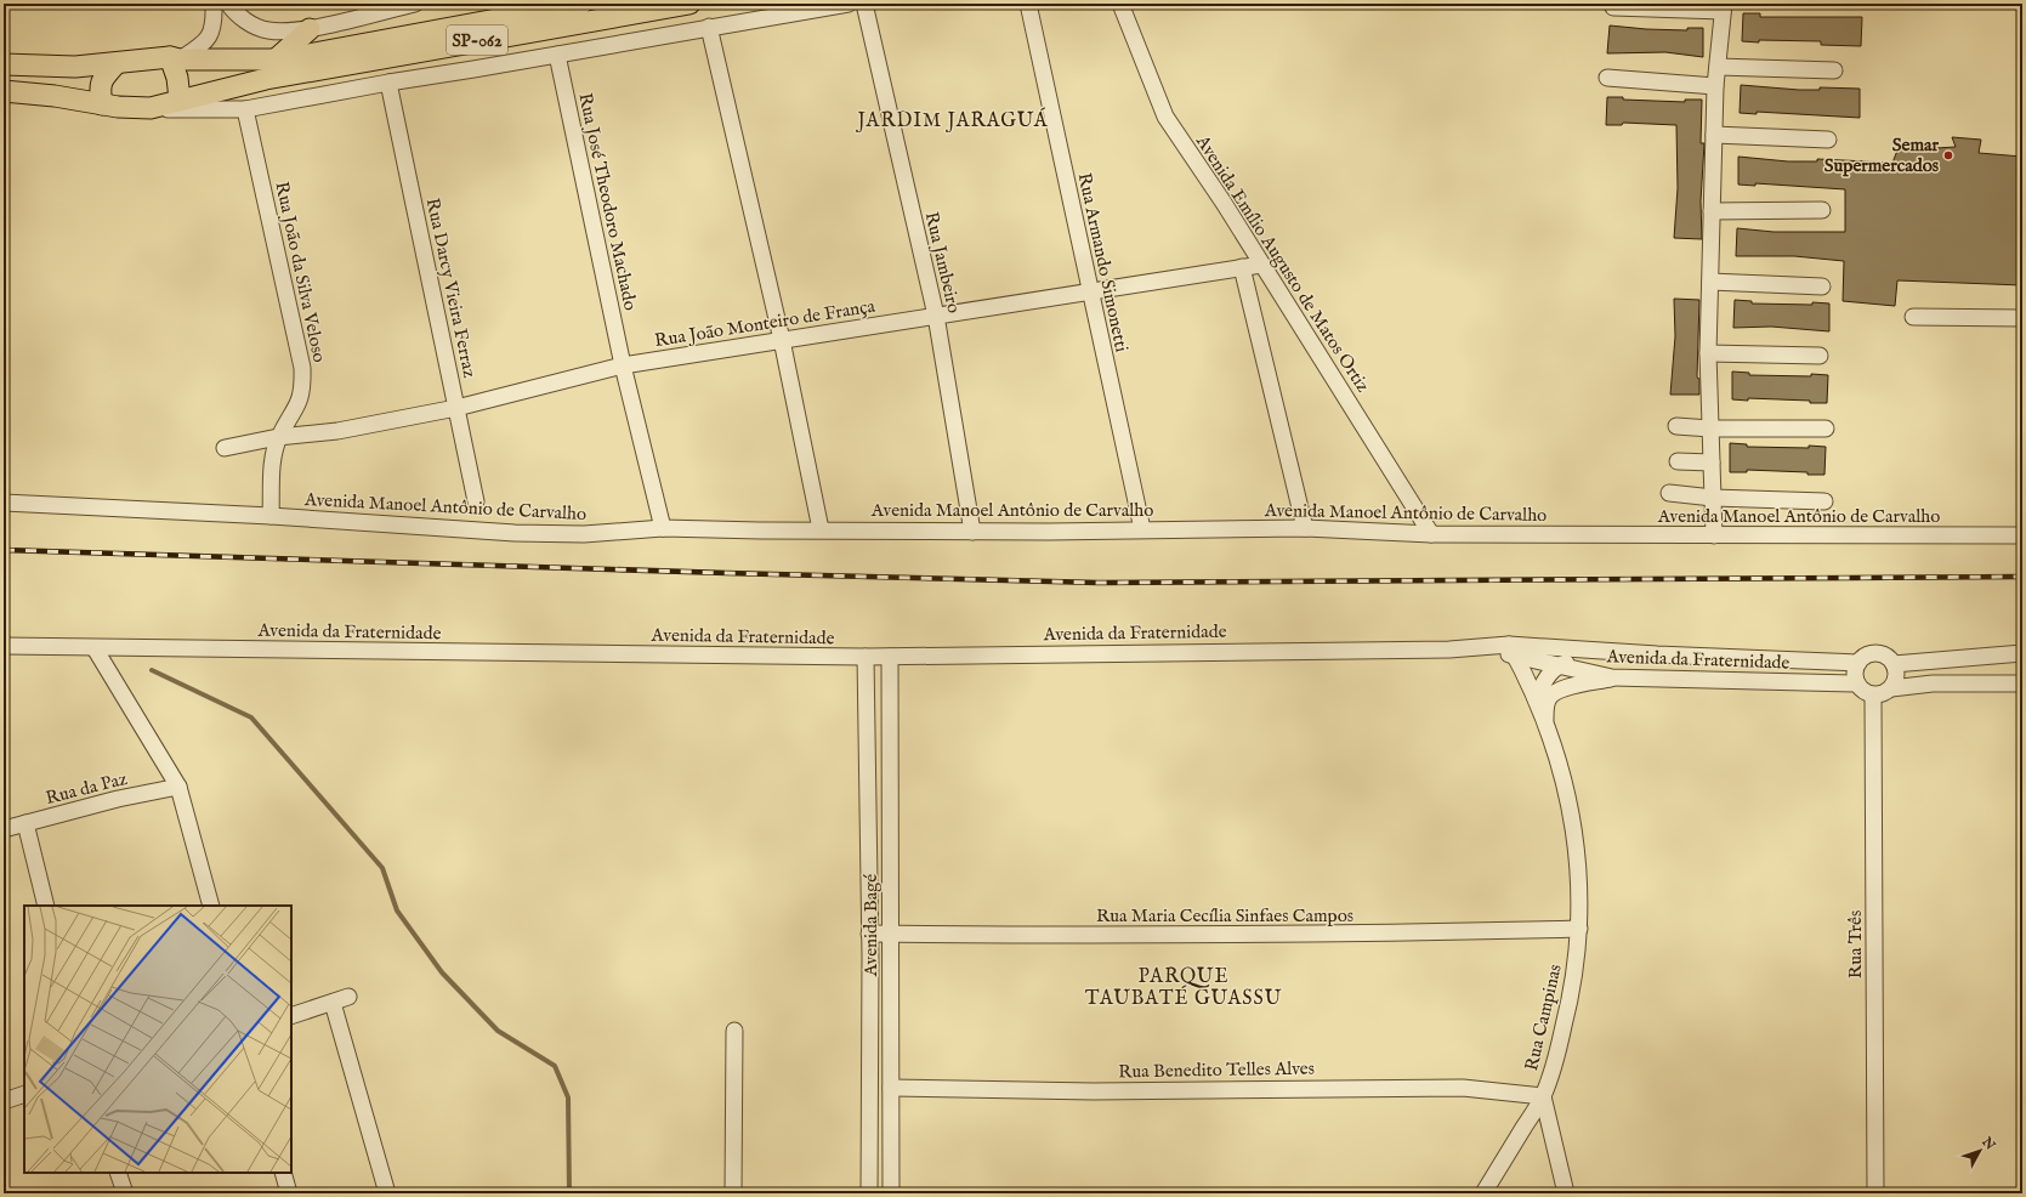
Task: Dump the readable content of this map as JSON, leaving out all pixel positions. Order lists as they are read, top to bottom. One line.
{"streets":{"main road":["SP-062"],"street":["Rua José Theodoro Machado","Rua Jambeiro","Rua Armando Simonetti","Avenida Emílio Augusto de Matos Ortiz","Rua João da Silva Veloso","Rua Darcy Vieira Ferraz","Rua João Monteiro de França","Avenida Manoel Antônio de Carvalho","Avenida da Fraternidade","Rua da Paz","Rua Maria Cecília Sinfaes Campos","Avenida Bagé","Rua Três","Rua Campinas","Rua Benedito Telles Alves"]},"crossings":[["Rua José Theodoro Machado","Rua João Monteiro de França"],["Rua José Theodoro Machado","Avenida Manoel Antônio de Carvalho"],["Rua Jambeiro","Rua João Monteiro de França"],["Rua Jambeiro","Avenida Manoel Antônio de Carvalho"],["Rua Armando Simonetti","Rua João Monteiro de França"],["Rua Armando Simonetti","Avenida Manoel Antônio de Carvalho"],["Avenida Emílio Augusto de Matos Ortiz","Rua João Monteiro de França"],["Avenida Emílio Augusto de Matos Ortiz","Avenida Manoel Antônio de Carvalho"],["Rua João da Silva Veloso","Rua João Monteiro de França"],["Rua João da Silva Veloso","Avenida Manoel Antônio de Carvalho"],["Rua Darcy Vieira Ferraz","Rua João Monteiro de França"],["Avenida da Fraternidade","Avenida Bagé"],["Avenida da Fraternidade","Rua Três"],["Avenida da Fraternidade","Rua Campinas"],["Rua Maria Cecília Sinfaes Campos","Avenida Bagé"],["Rua Maria Cecília Sinfaes Campos","Rua Campinas"],["Avenida Bagé","Rua Benedito Telles Alves"],["Rua Campinas","Rua Benedito Telles Alves"]],"districts":["JARDIM JARAGUÁ","PARQUE TAUBATÉ GUASSU"],"places":["Semar Supermercados"],"north":"top right"}
